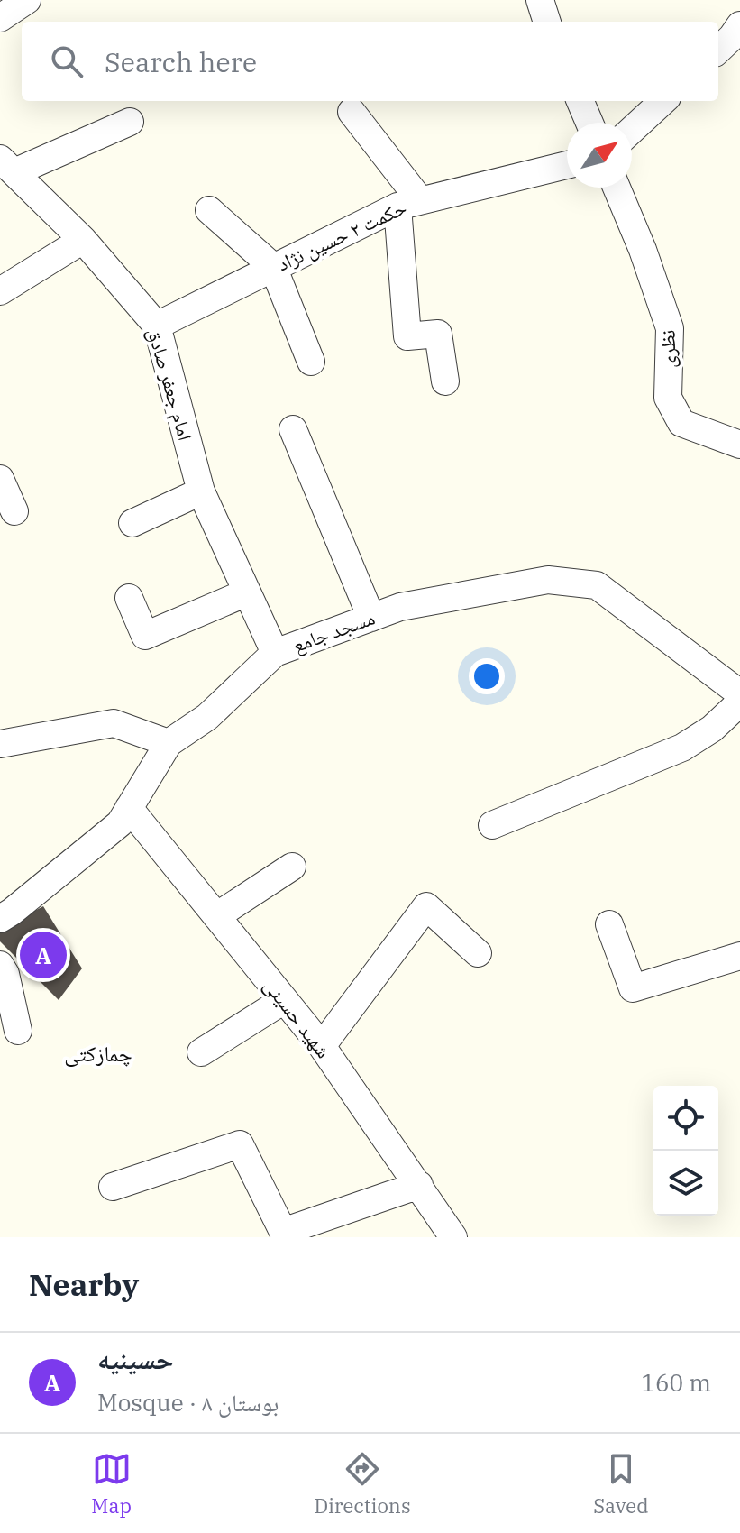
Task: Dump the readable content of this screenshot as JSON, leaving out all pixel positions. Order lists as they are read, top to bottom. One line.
{"streets":{"street":["حکمت ۲ حسین نژاد","نظری","امام جعفر صادق","مسجد جامع","شهید حسینی"]},"crossings":[["حکمت ۲ حسین نژاد","امام جعفر صادق"],["امام جعفر صادق","مسجد جامع"],["مسجد جامع","شهید حسینی"]],"districts":["چمازکتی"],"north":"top right","page":{"search":"Search here","pins":"A","heading":"Nearby","list":[{"mark":"A","name":"حسینیه","note":"Mosque · بوستان ۸","value":"160 m"}],"nav":["Map","Directions","Saved"]}}
